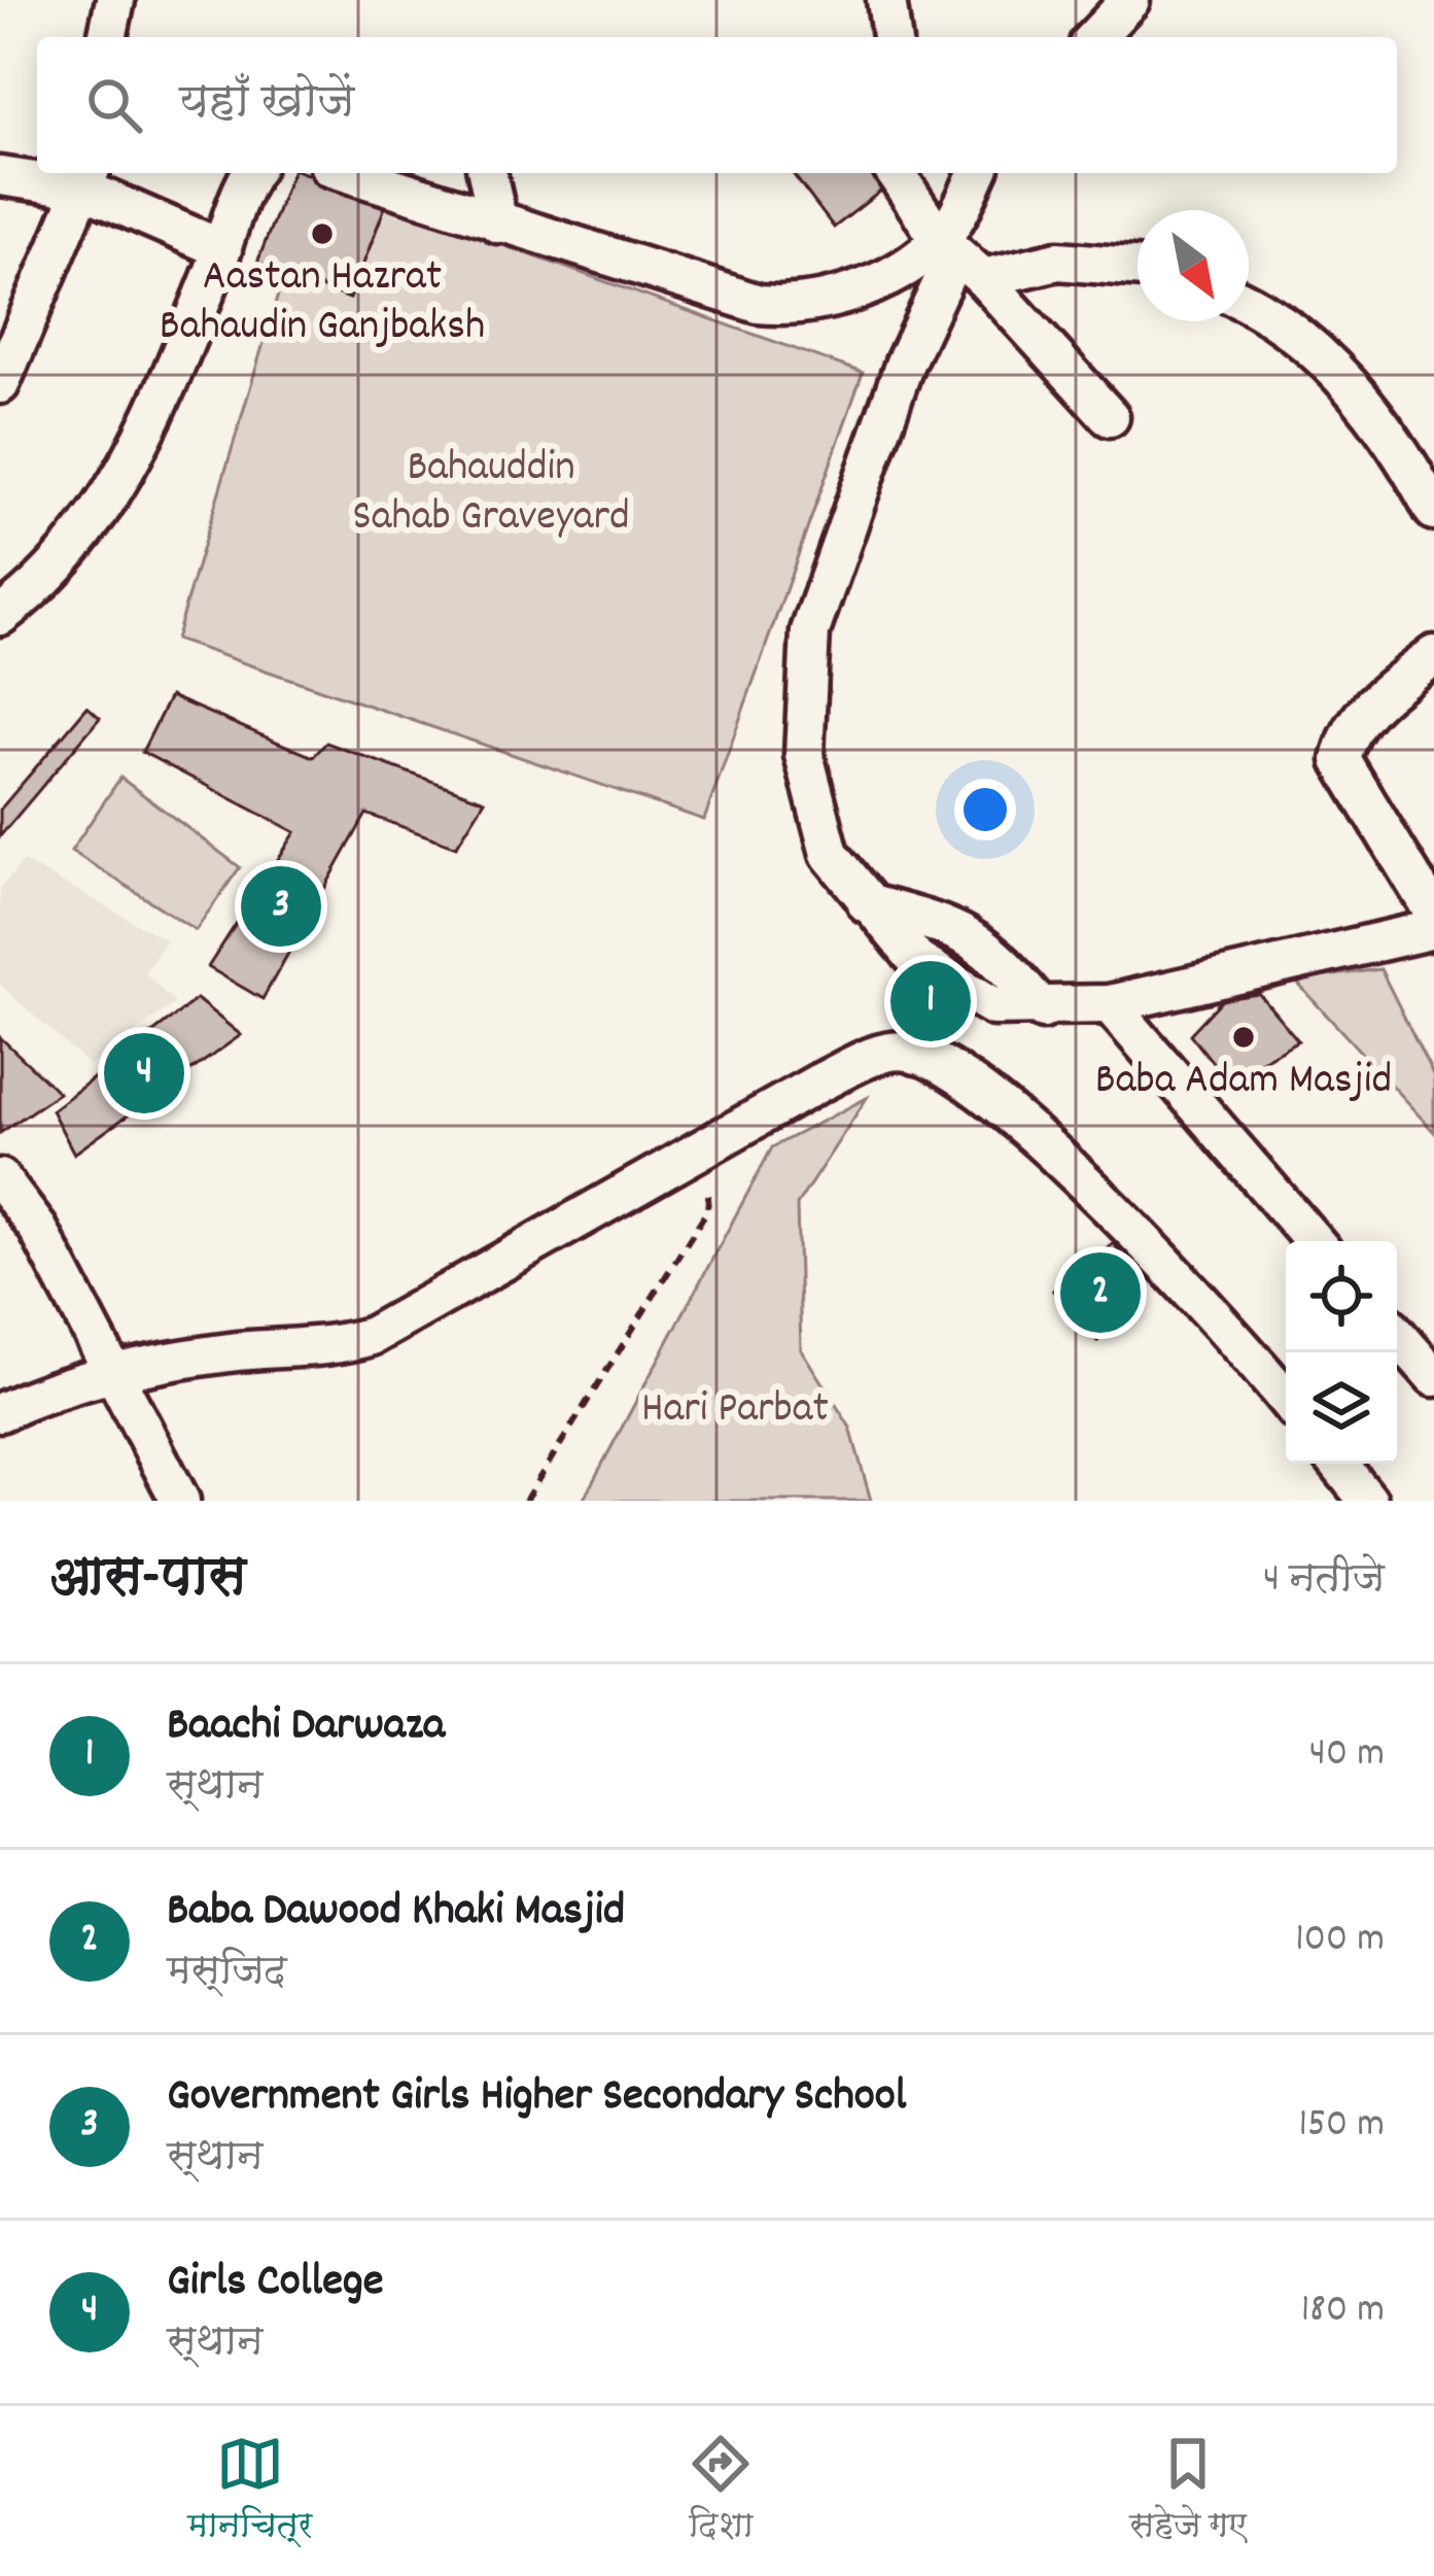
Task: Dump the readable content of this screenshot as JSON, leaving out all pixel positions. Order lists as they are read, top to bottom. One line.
{"parks":["Bahauddin Sahab Graveyard","Hari Parbat"],"places":["Aastan Hazrat Bahaudin Ganjbaksh","Baba Adam Masjid"],"north":"bottom right","page":{"search":"यहाँ खोजें","pins":["3","1","4","2"],"heading":["आस-पास","4 नतीजे"],"list":[{"mark":"1","name":"Baachi Darwaza","note":"स्थान","value":"40 m"},{"mark":"2","name":"Baba Dawood Khaki Masjid","note":"मस्जिद","value":"100 m"},{"mark":"3","name":"Government Girls Higher Secondary School","note":"स्थान","value":"150 m"},{"mark":"4","name":"Girls College","note":"स्थान","value":"180 m"}],"nav":["मानचित्र","दिशा","सहेजे गए"]}}
